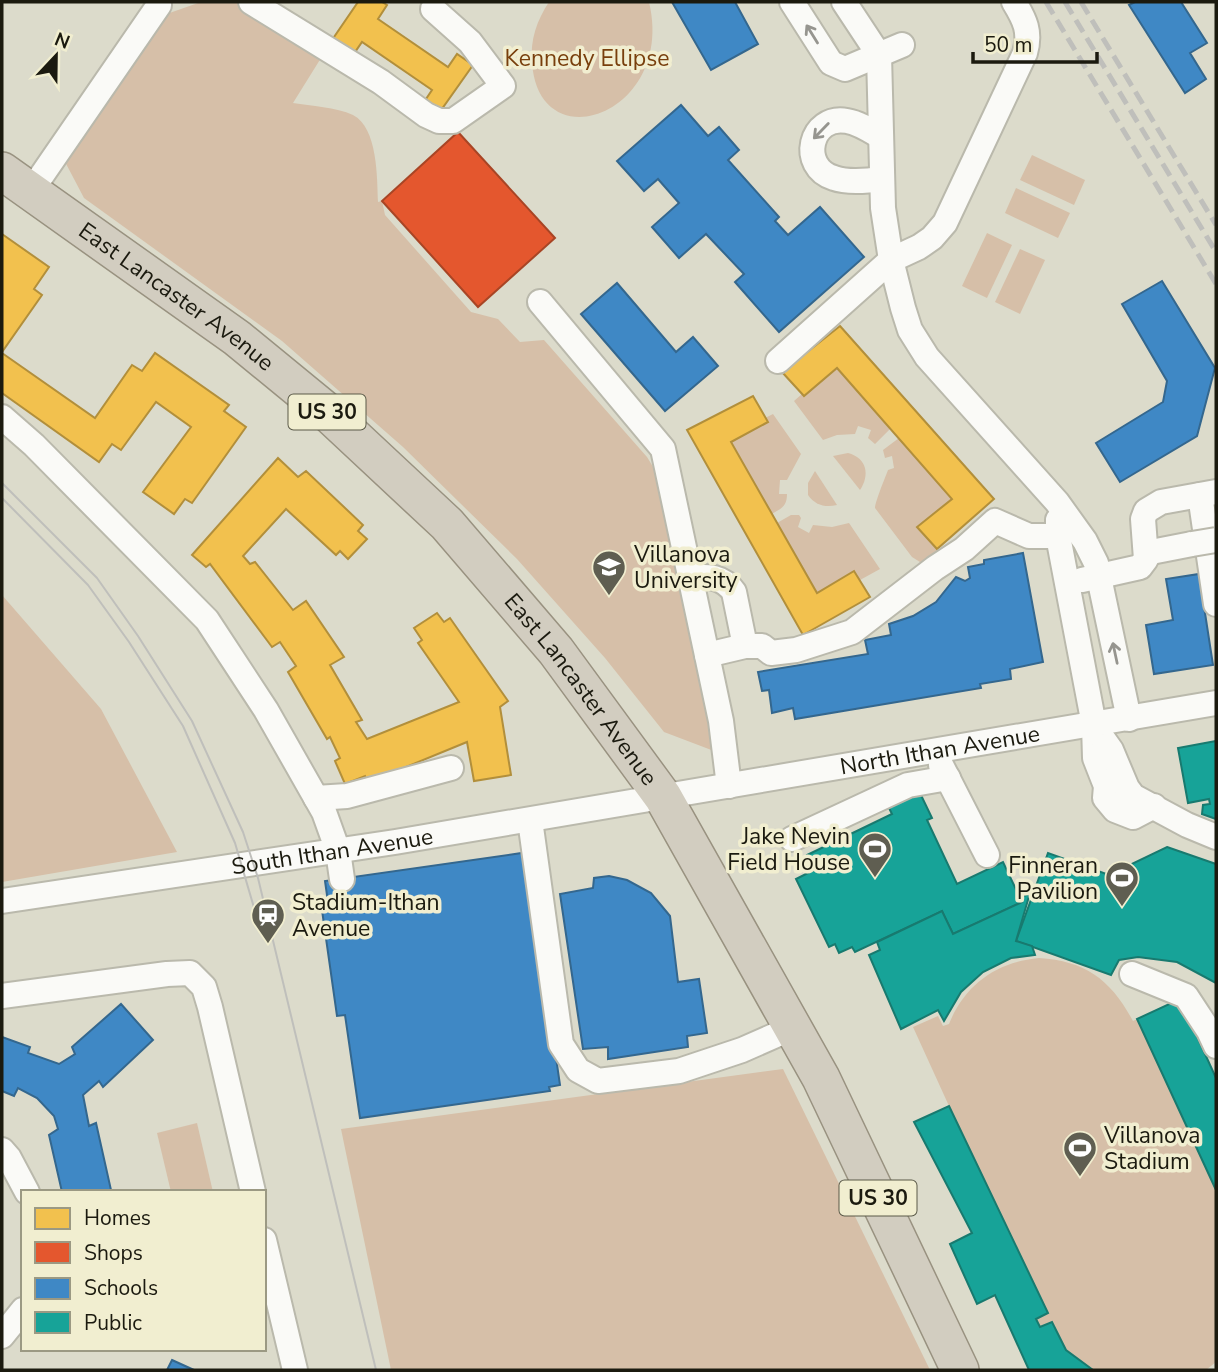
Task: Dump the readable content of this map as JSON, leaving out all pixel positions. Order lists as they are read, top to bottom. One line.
{"streets":{"highway":["East Lancaster Avenue","US 30"],"street":["North Ithan Avenue","South Ithan Avenue"]},"crossings":[["East Lancaster Avenue","North Ithan Avenue"],["East Lancaster Avenue","South Ithan Avenue"],["North Ithan Avenue","South Ithan Avenue"]],"parks":["Kennedy Ellipse"],"places":{"school or university":["Villanova University"],"sports":["Jake Nevin Field House","Finneran Pavilion","Villanova Stadium"],"station":["Stadium-Ithan Avenue"]},"legend":["Homes","Shops","Schools","Public"],"scale_bar":"50 m","north":"top"}
